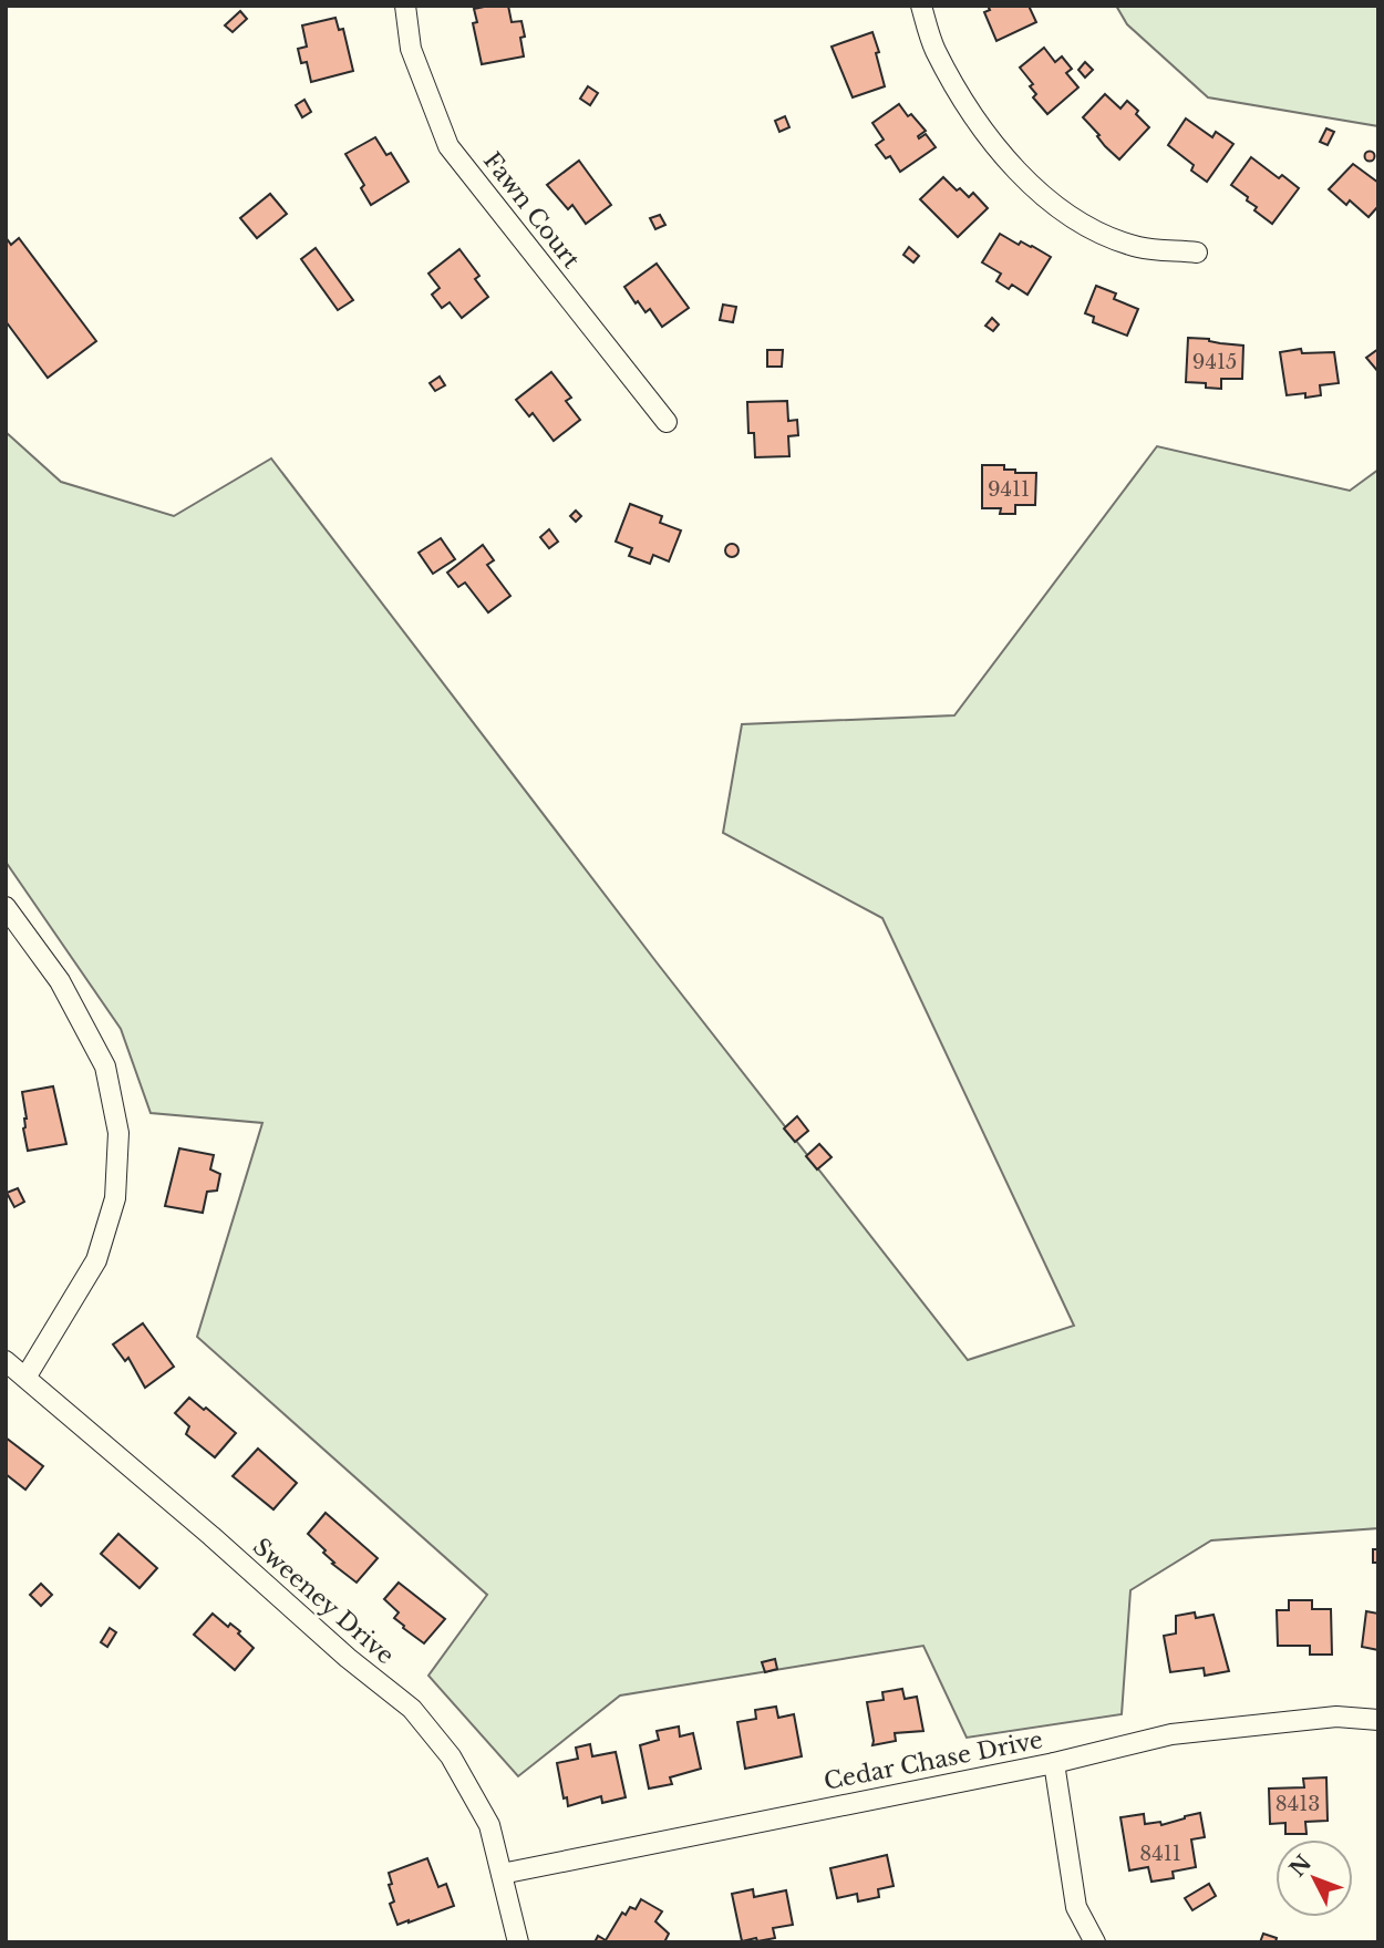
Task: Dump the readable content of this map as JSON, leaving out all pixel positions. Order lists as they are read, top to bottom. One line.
{"streets":{"street":["Fawn Court","Sweeney Drive","Cedar Chase Drive"]},"crossings":[["Sweeney Drive","Cedar Chase Drive"]],"house_numbers":["9415","9411","8413","8411"],"north":"top left"}
